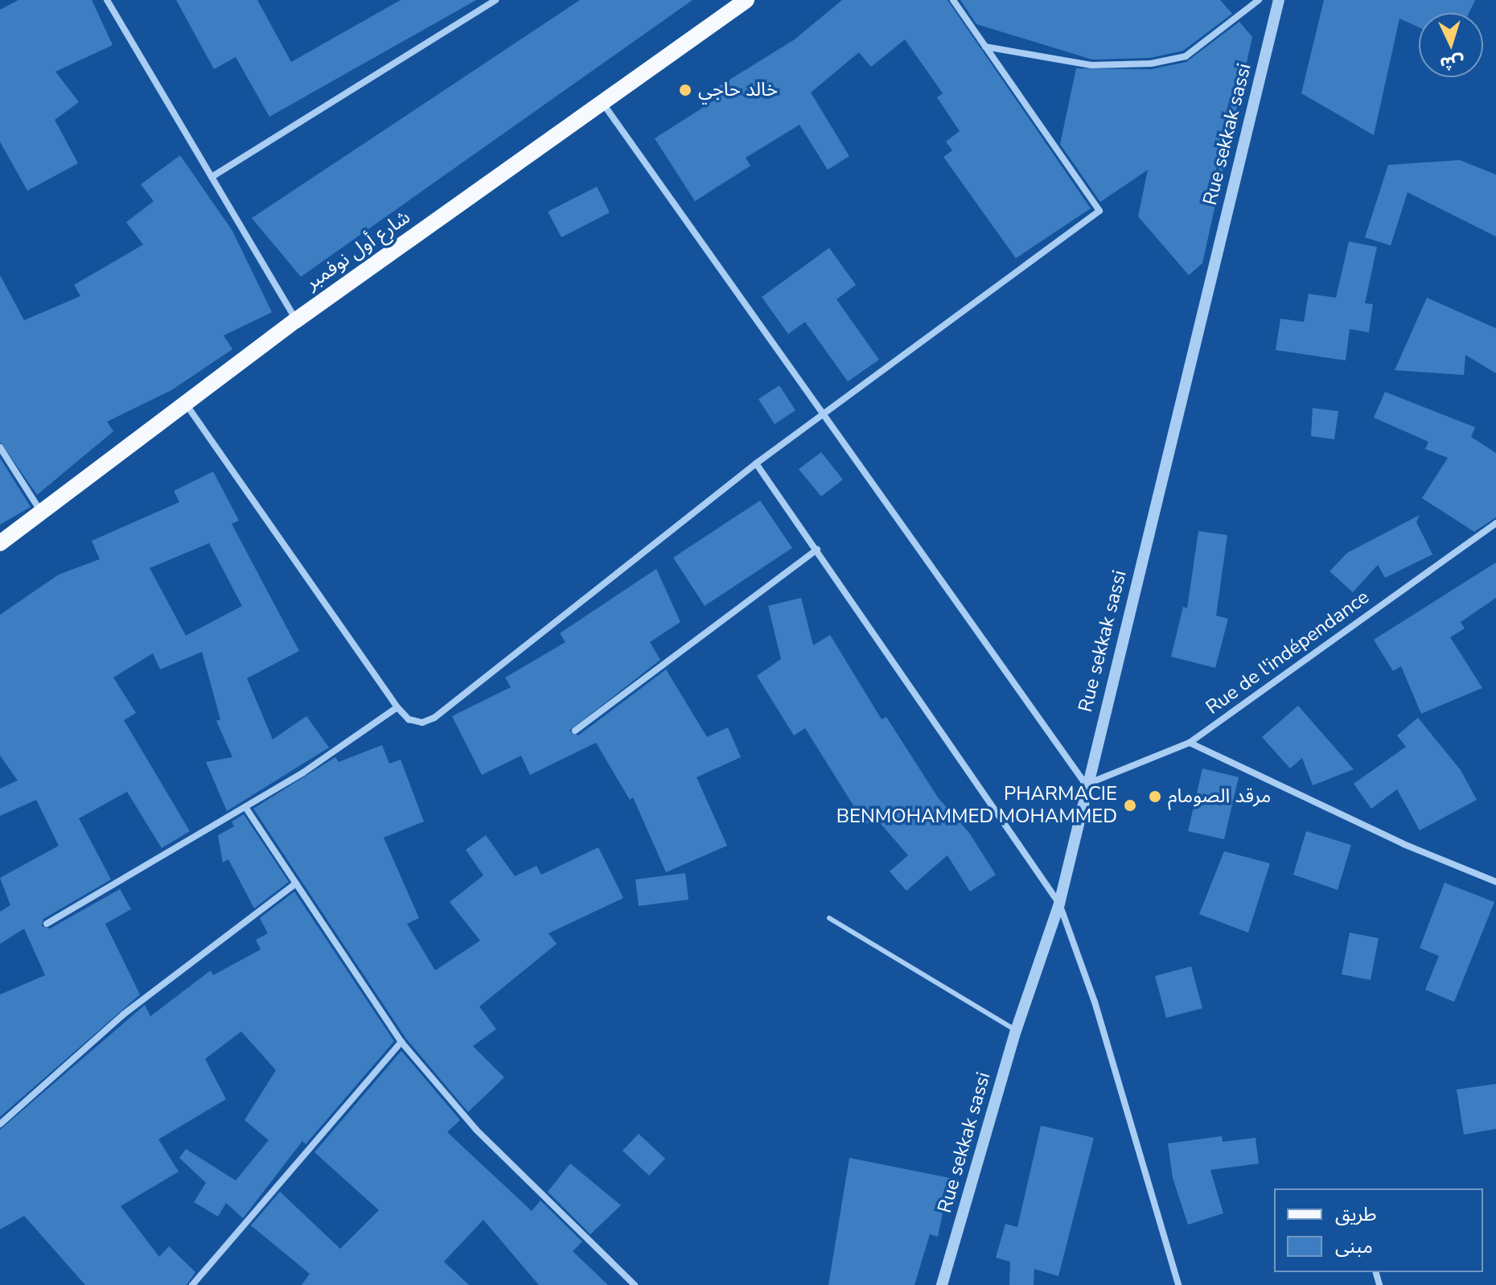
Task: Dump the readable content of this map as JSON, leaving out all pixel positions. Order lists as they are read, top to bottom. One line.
{"streets":{"main road":["شارع أول نوفمبر"],"street":["Rue sekkak sassi","Rue de l'indépendance"]},"crossings":[["Rue sekkak sassi","Rue de l'indépendance"]],"places":["خالد حاجي","مرقد الصومام","PHARMACIE BENMOHAMMED MOHAMMED"],"legend":["طريق","مبنى"],"north":"bottom"}
